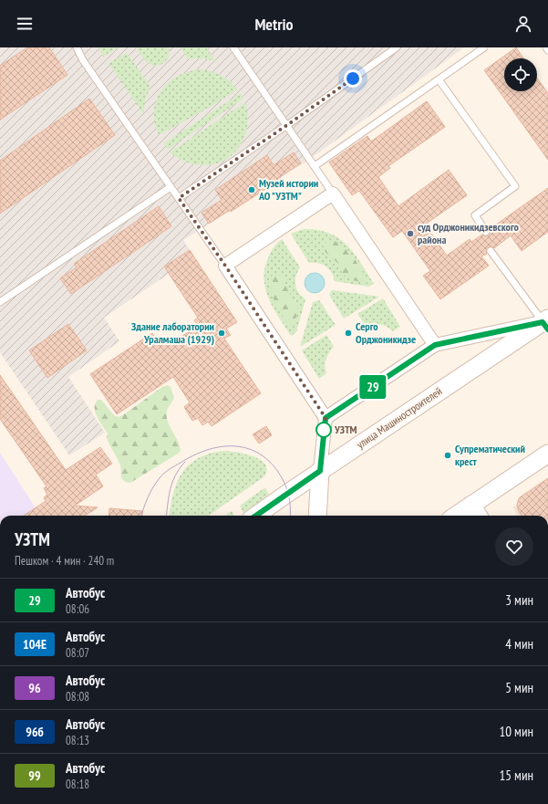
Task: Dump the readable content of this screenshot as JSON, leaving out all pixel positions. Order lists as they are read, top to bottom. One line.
{"streets":{"main road":["улица Машиностроителей"]},"places":["Музей истории АО \"УЗТМ\"","суд Орджоникидзевского района","Здание лаборатории Уралмаша (1929)","Серго Орджоникидзе","УЗТМ","Супрематический крест"],"lines":["bus line 29"],"page":{"header":"Metrio","on_map":"29","heading":["УЗТМ","Пешком · 4 мин · 240 m"],"list":[{"mark":"29","name":"Автобус","note":"08:06","value":"3 мин"},{"mark":"104Е","name":"Автобус","note":"08:07","value":"4 мин"},{"mark":"96","name":"Автобус","note":"08:08","value":"5 мин"},{"mark":"96б","name":"Автобус","note":"08:13","value":"10 мин"},{"mark":"99","name":"Автобус","note":"08:18","value":"15 мин"}]}}
